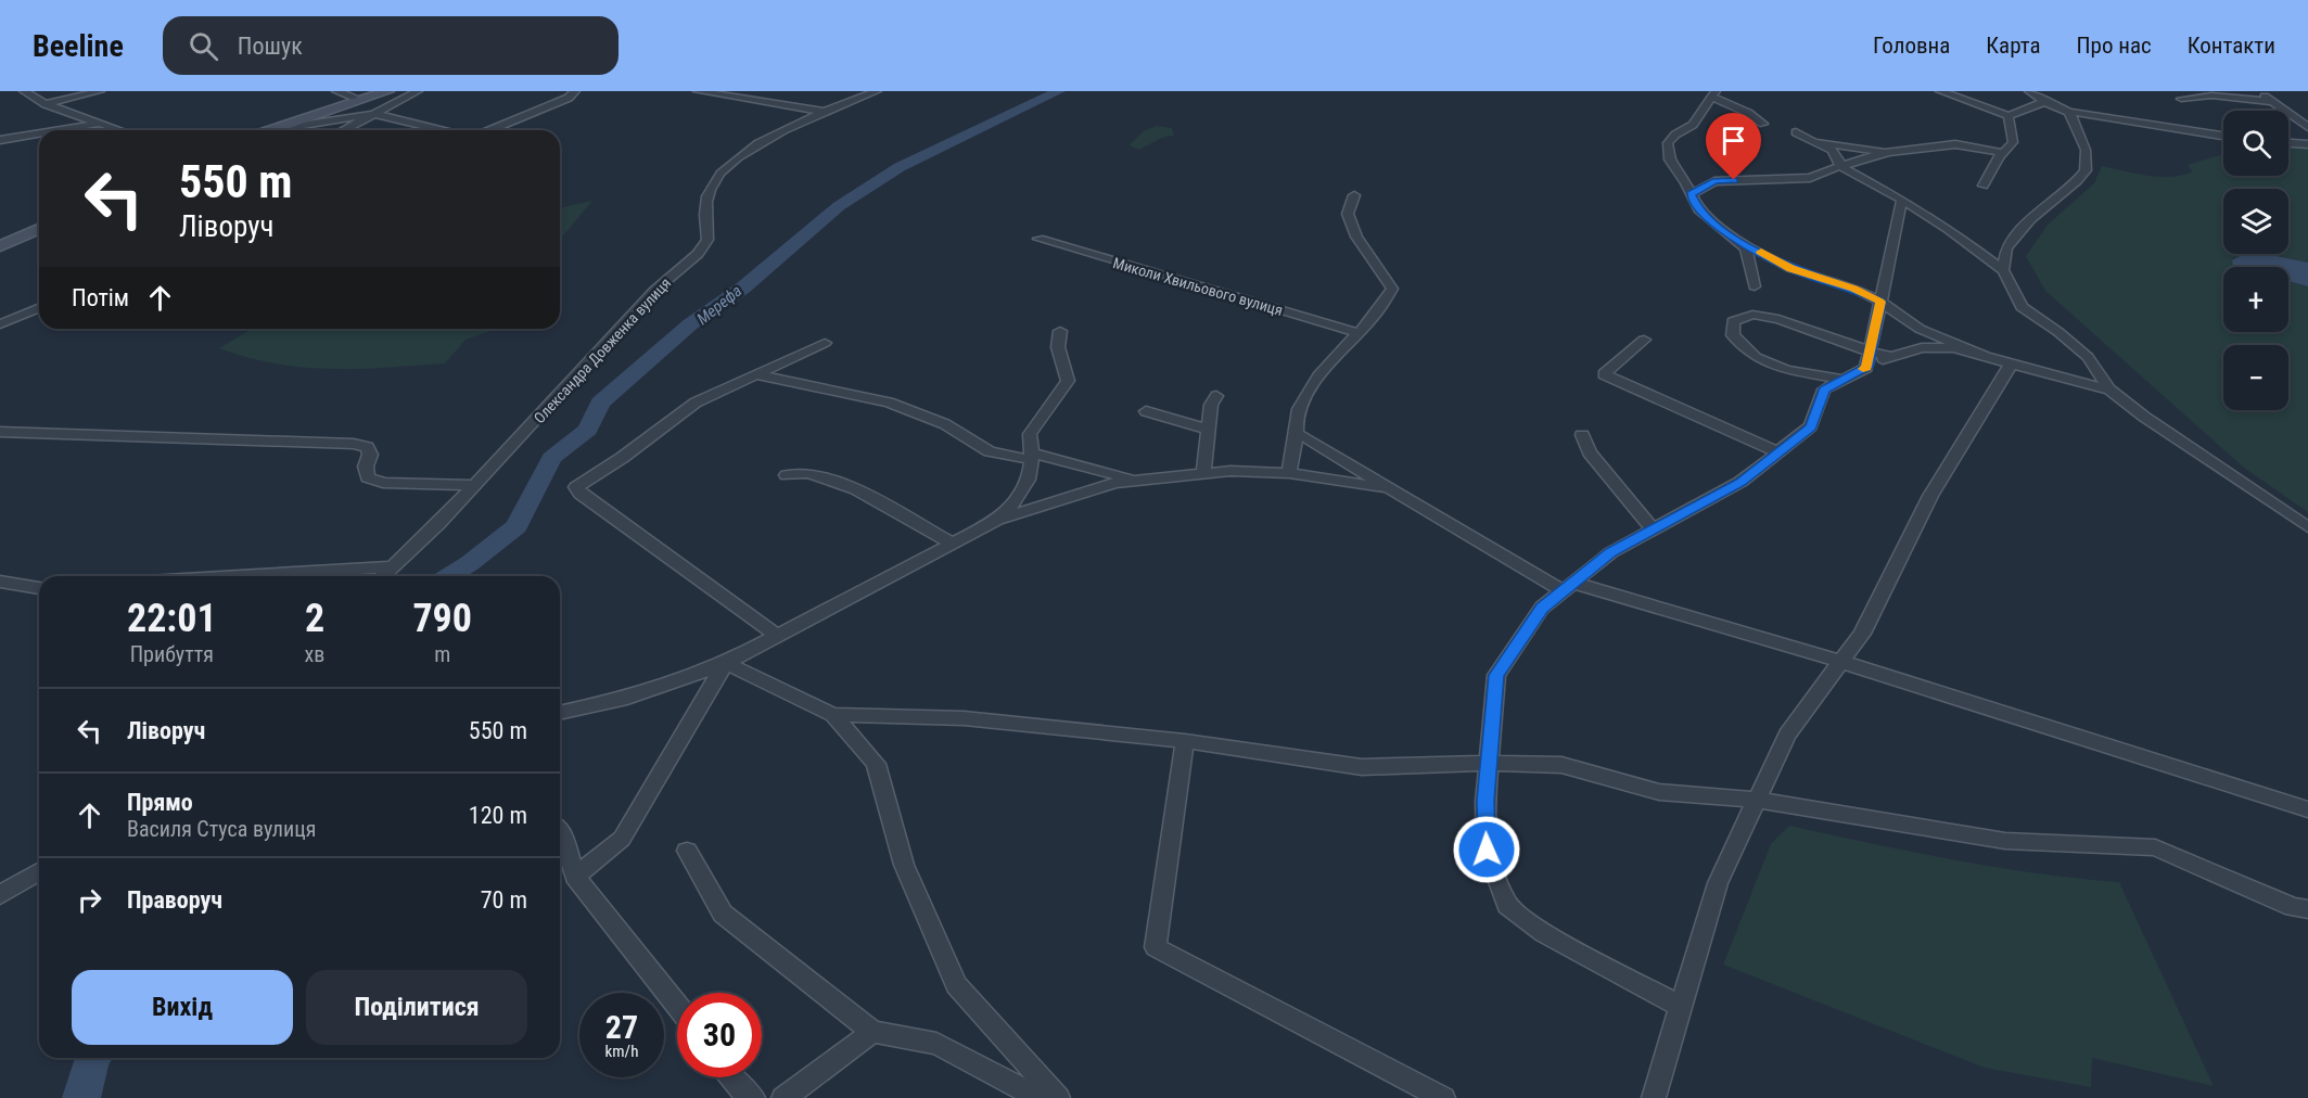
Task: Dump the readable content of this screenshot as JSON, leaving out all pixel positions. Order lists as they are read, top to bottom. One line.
{"streets":{"street":["Миколи Хвильового вулиця","Олександра Довженка вулиця"]},"water":["Мерефа"],"page":{"header":"Beeline","search":"Пошук","nav":["Головна","Карта","Про нас","Контакти"],"map_buttons":["+","−"],"turn":["550 m","Ліворуч"],"then":"Потім","eta":["22:01","Прибуття","2","хв","790","m"],"list":[{"name":"Ліворуч","value":"550 m"},{"name":"Прямо","note":"Василя Стуса вулиця","value":"120 m"},{"name":"Праворуч","value":"70 m"}],"buttons":["Вихід","Поділитися"],"speed":"27 km/h","limit":"30"}}
